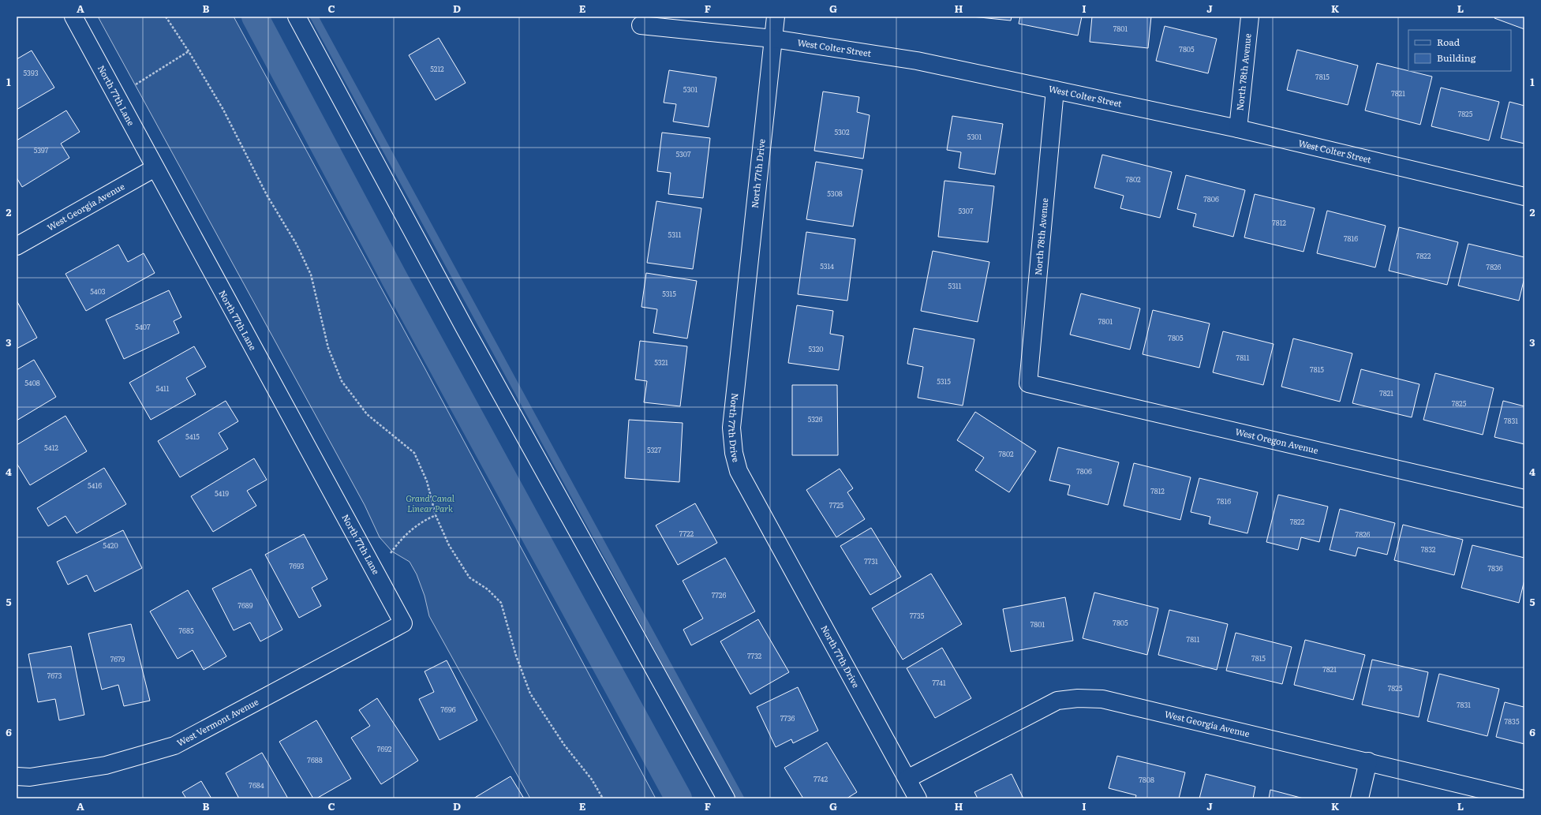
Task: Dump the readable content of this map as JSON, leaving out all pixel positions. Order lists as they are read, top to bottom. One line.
{"streets":{"street":["West Colter Street","North 78th Avenue","North 77th Lane","North 77th Drive","West Georgia Avenue","West Oregon Avenue","West Vermont Avenue"]},"crossings":[["West Colter Street","North 78th Avenue"],["West Colter Street","North 77th Drive"],["North 78th Avenue","West Oregon Avenue"],["North 77th Lane","West Georgia Avenue"],["North 77th Lane","West Vermont Avenue"],["North 77th Drive","West Georgia Avenue"]],"parks":["Grand Canal Linear Park"],"house_numbers":["7801","7805","5212","5393","7815","5301","7821","7825","5302","5301","5397","5307","7802","5308","7806","5307","7812","5311","7816","7822","5314","7826","5311","5403","5315","7801","5407","7805","5320","7811","5321","7815","5315","5408","5411","7821","7825","5326","7831","5415","5412","5327","7802","7806","5416","7812","5419","7816","7725","7822","7722","7826","5420","7832","7731","7693","7836","7726","7689","7735","7805","7801","7685","7811","7732","7815","7679","7821","7673","7741","7825","7831","7696","7736","7835","7692","7688","7742","7808","7684"],"legend":["Road","Building"],"grid":{"columns":["A","B","C","D","E","F","G","H","I","J","K","L"],"rows":["1","2","3","4","5","6"]}}
